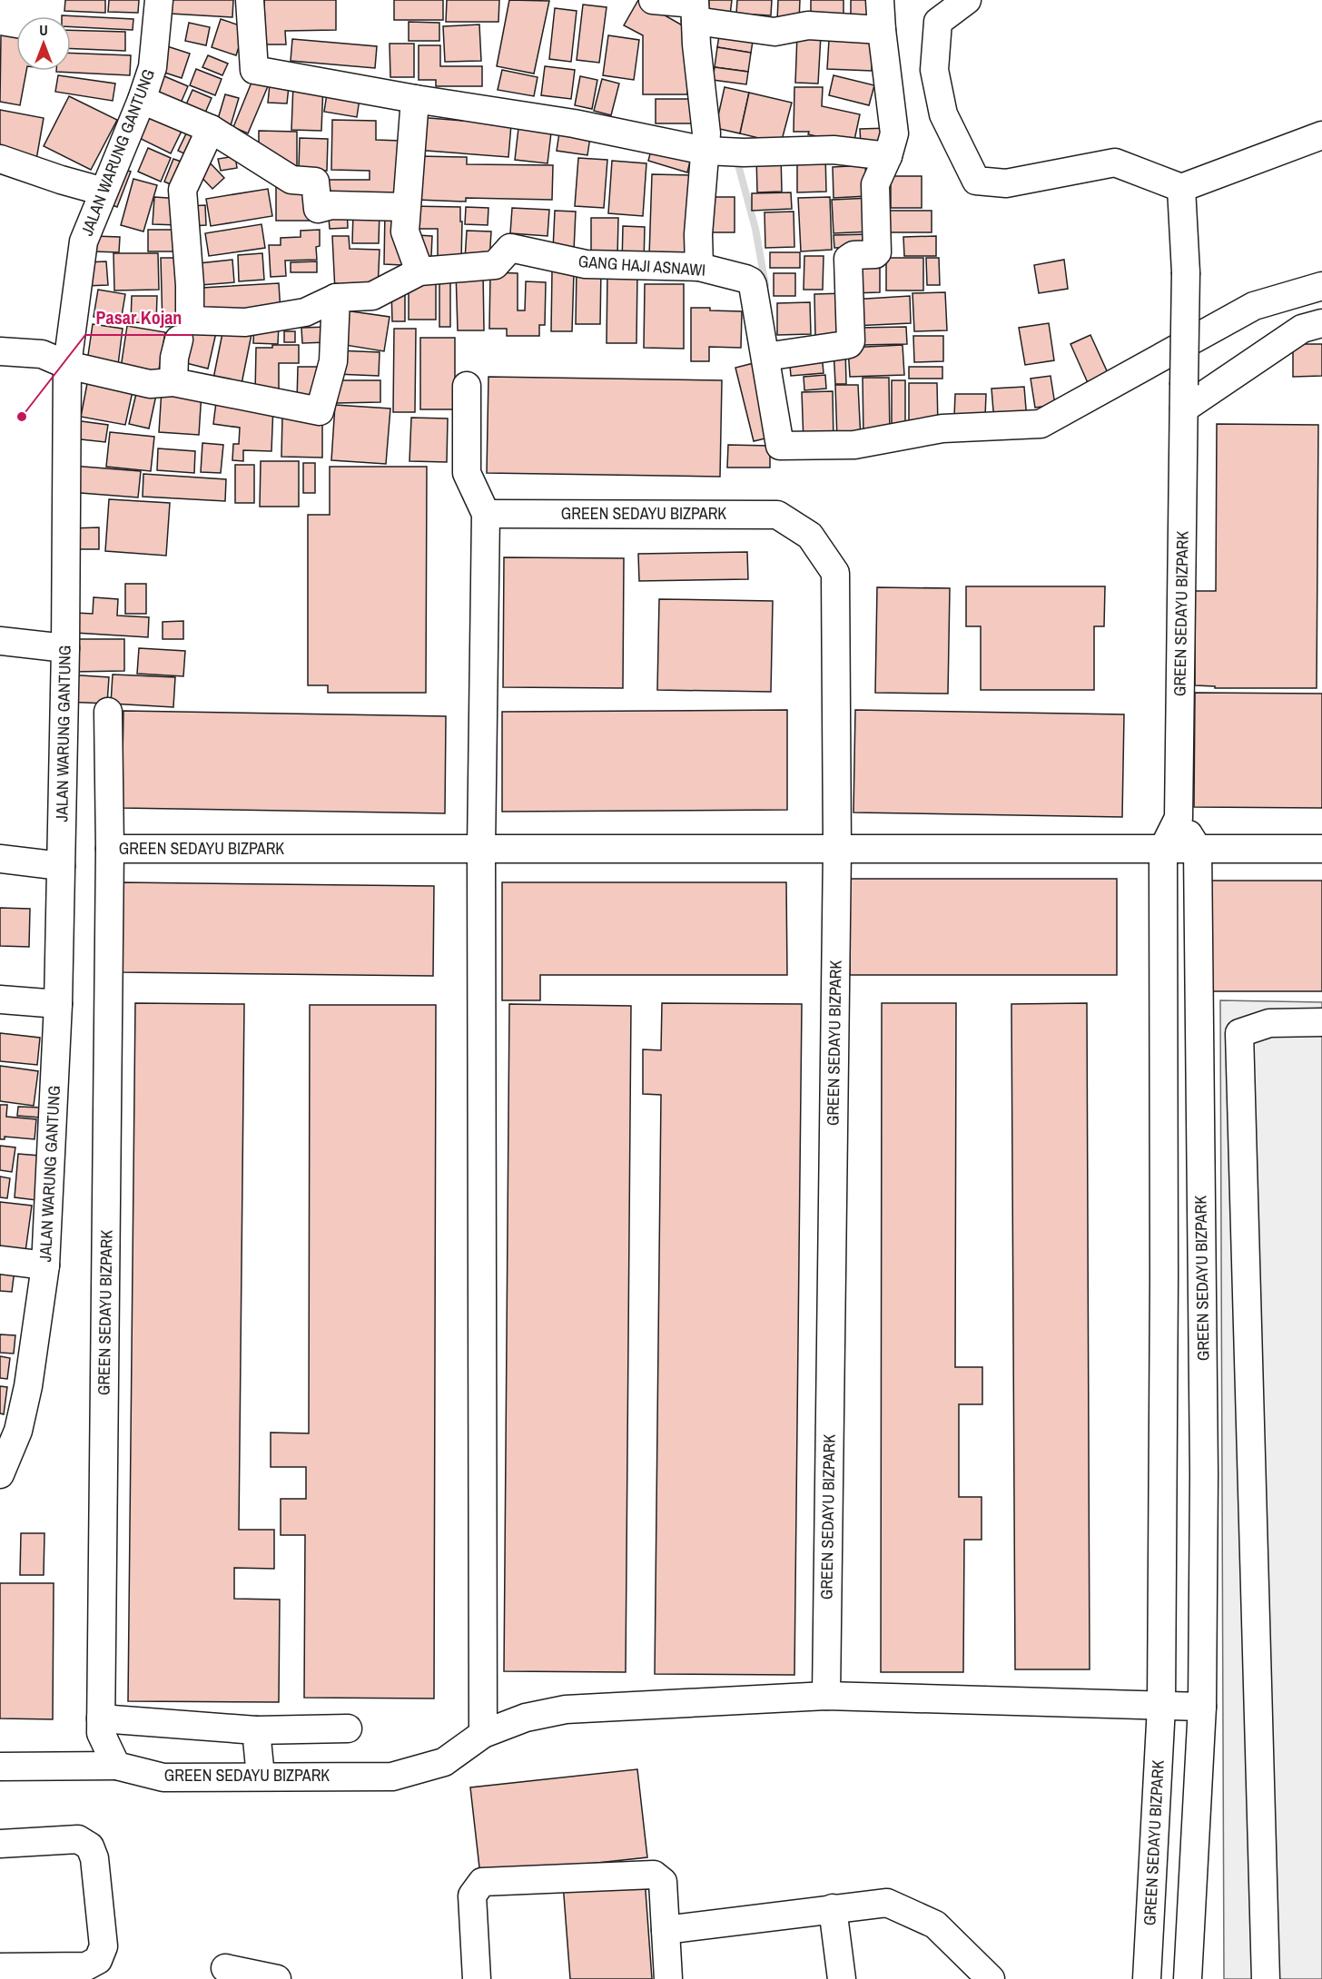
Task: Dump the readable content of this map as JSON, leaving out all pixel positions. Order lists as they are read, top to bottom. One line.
{"streets":{"street":["JALAN WARUNG GANTUNG","GANG HAJI ASNAWI","GREEN SEDAYU BIZPARK"]},"places":["Pasar Kojan"],"north":"top"}
